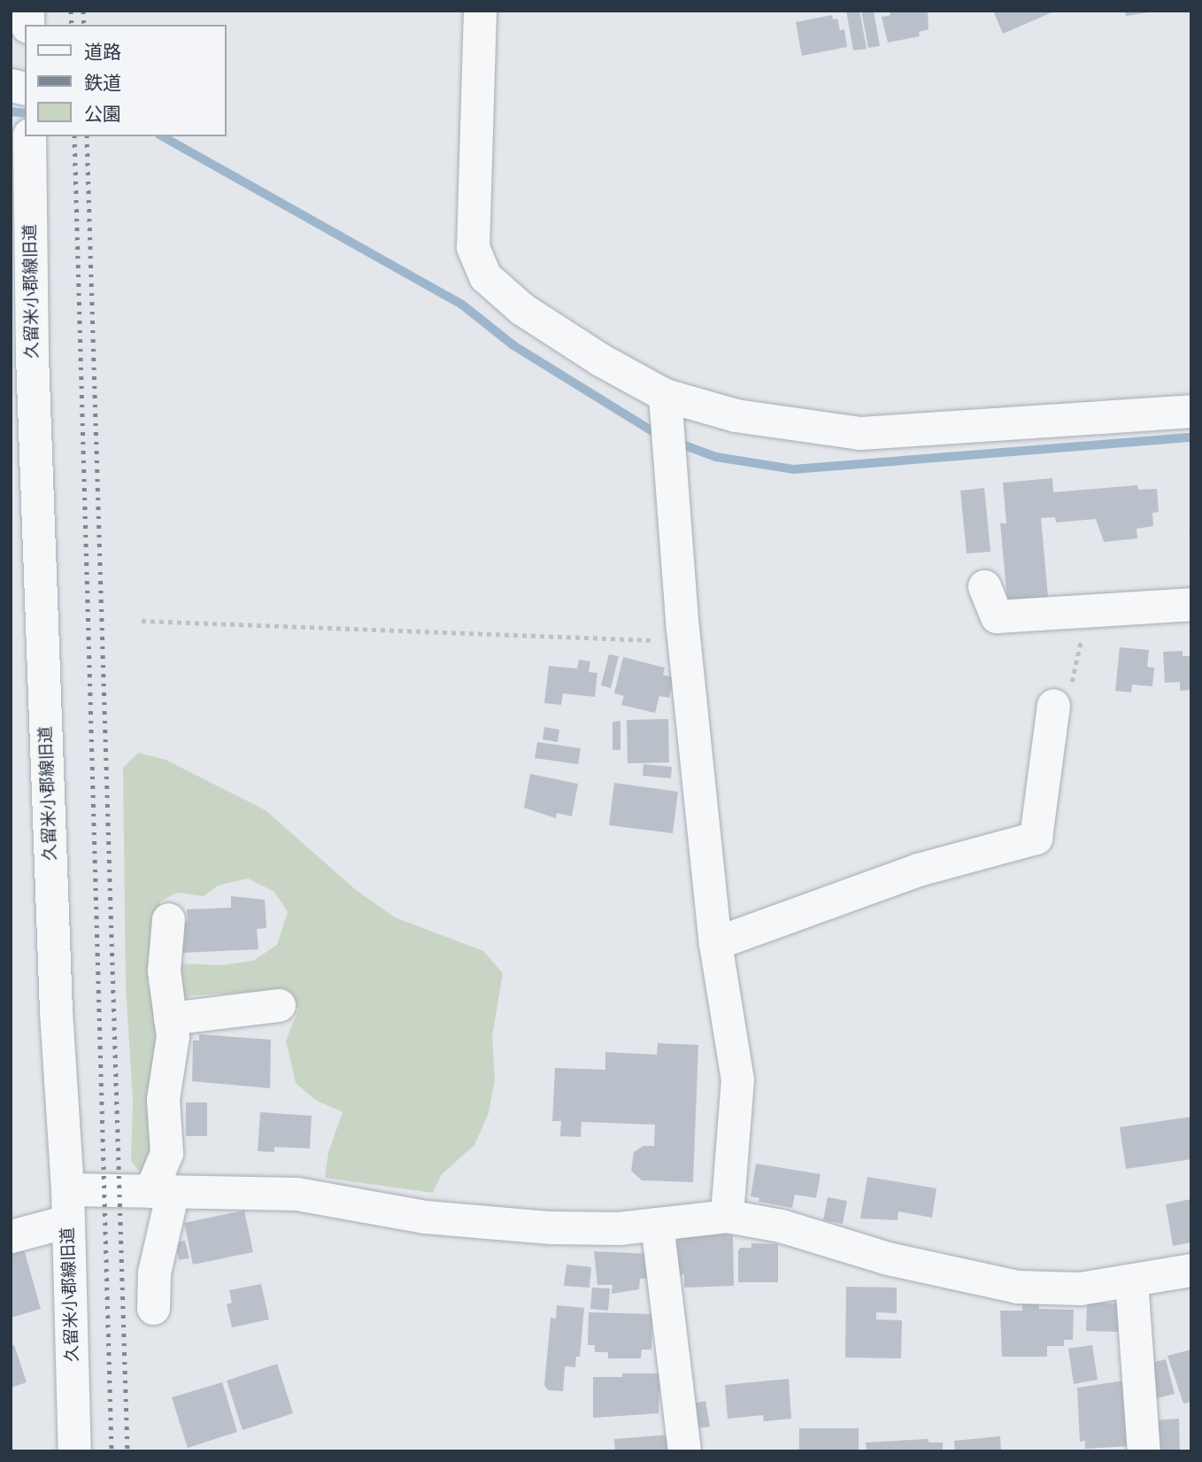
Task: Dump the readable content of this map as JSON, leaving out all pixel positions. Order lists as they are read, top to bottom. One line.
{"streets":{"street":["久留米小郡線旧道"]},"legend":["道路","鉄道","公園"]}
